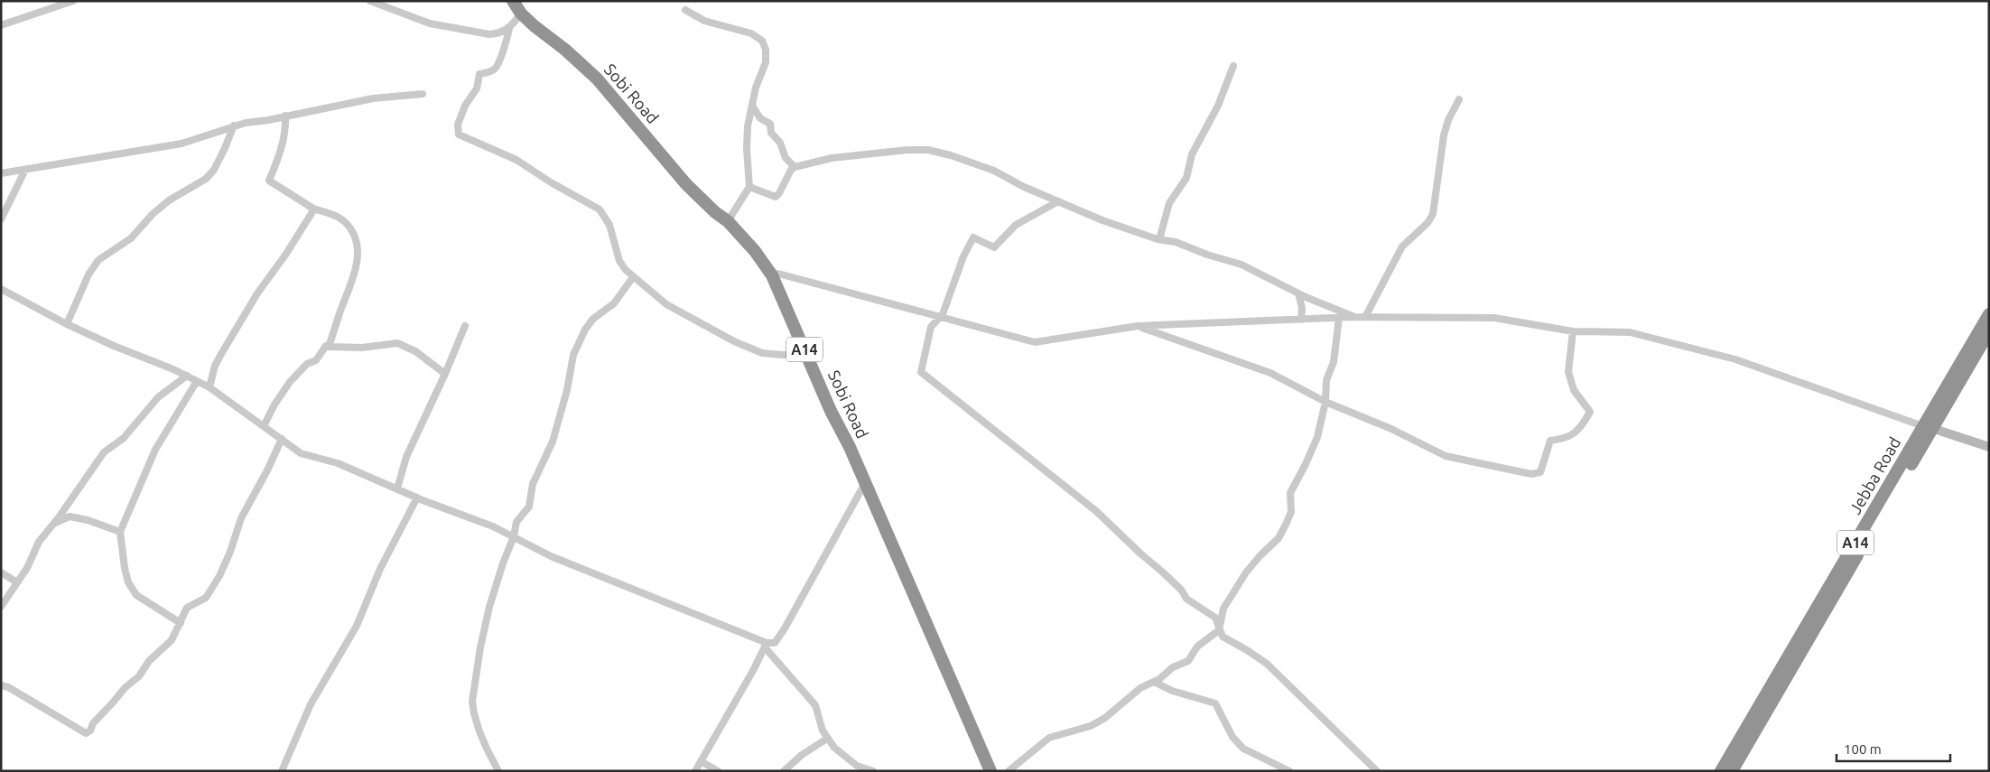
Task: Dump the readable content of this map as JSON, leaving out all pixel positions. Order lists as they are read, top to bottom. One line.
{"streets":{"highway":["Sobi Road","A14","Jebba Road"]},"crossings":[["A14","Jebba Road"]],"scale_bar":"100 m"}
